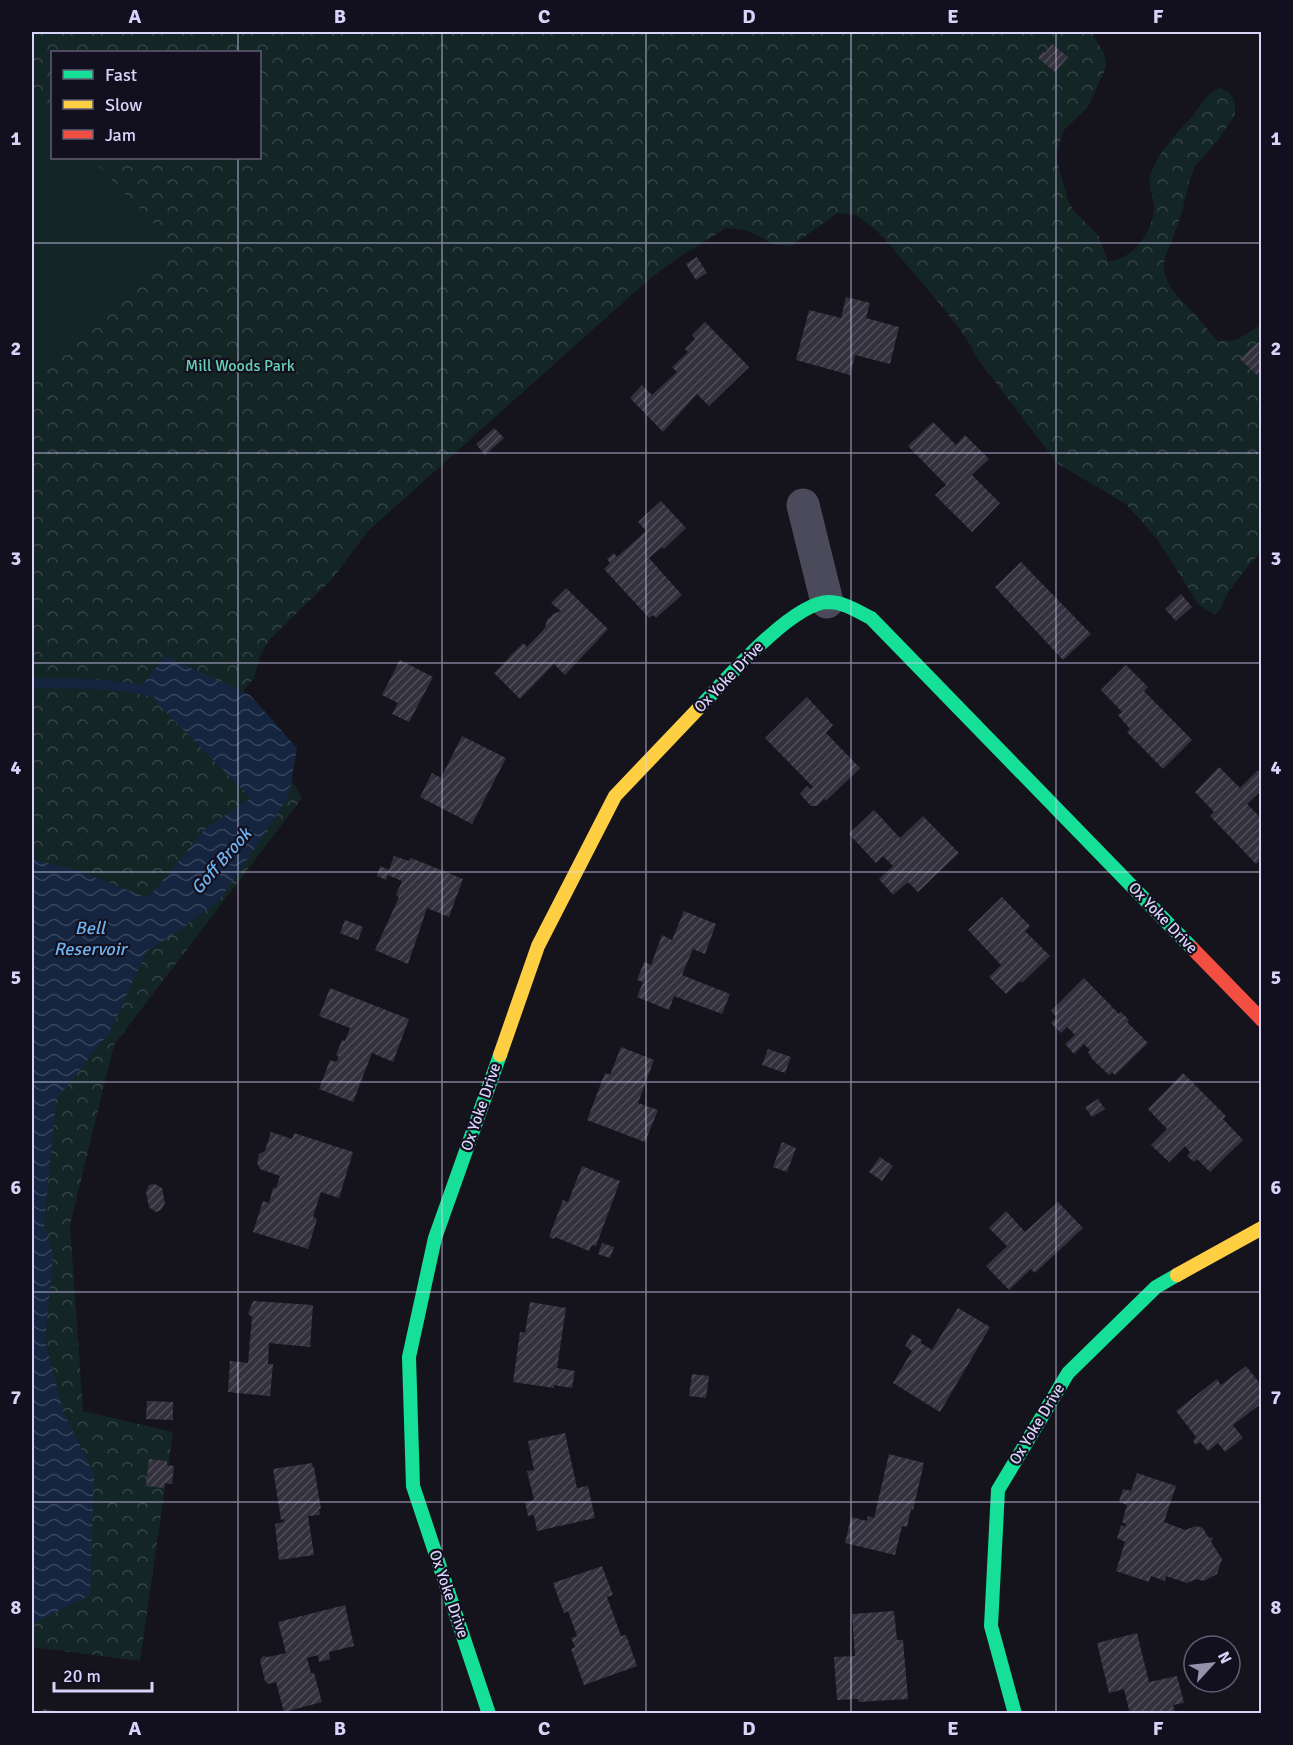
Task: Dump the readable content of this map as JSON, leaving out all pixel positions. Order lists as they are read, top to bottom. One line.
{"streets":{"street":["Ox Yoke Drive"]},"water":["Goff Brook","Bell Reservoir"],"parks":["Mill Woods Park"],"legend":["Fast","Slow","Jam"],"scale_bar":"20 m","north":"top right","grid":{"columns":["A","B","C","D","E","F"],"rows":["1","2","3","4","5","6","7","8"]}}
